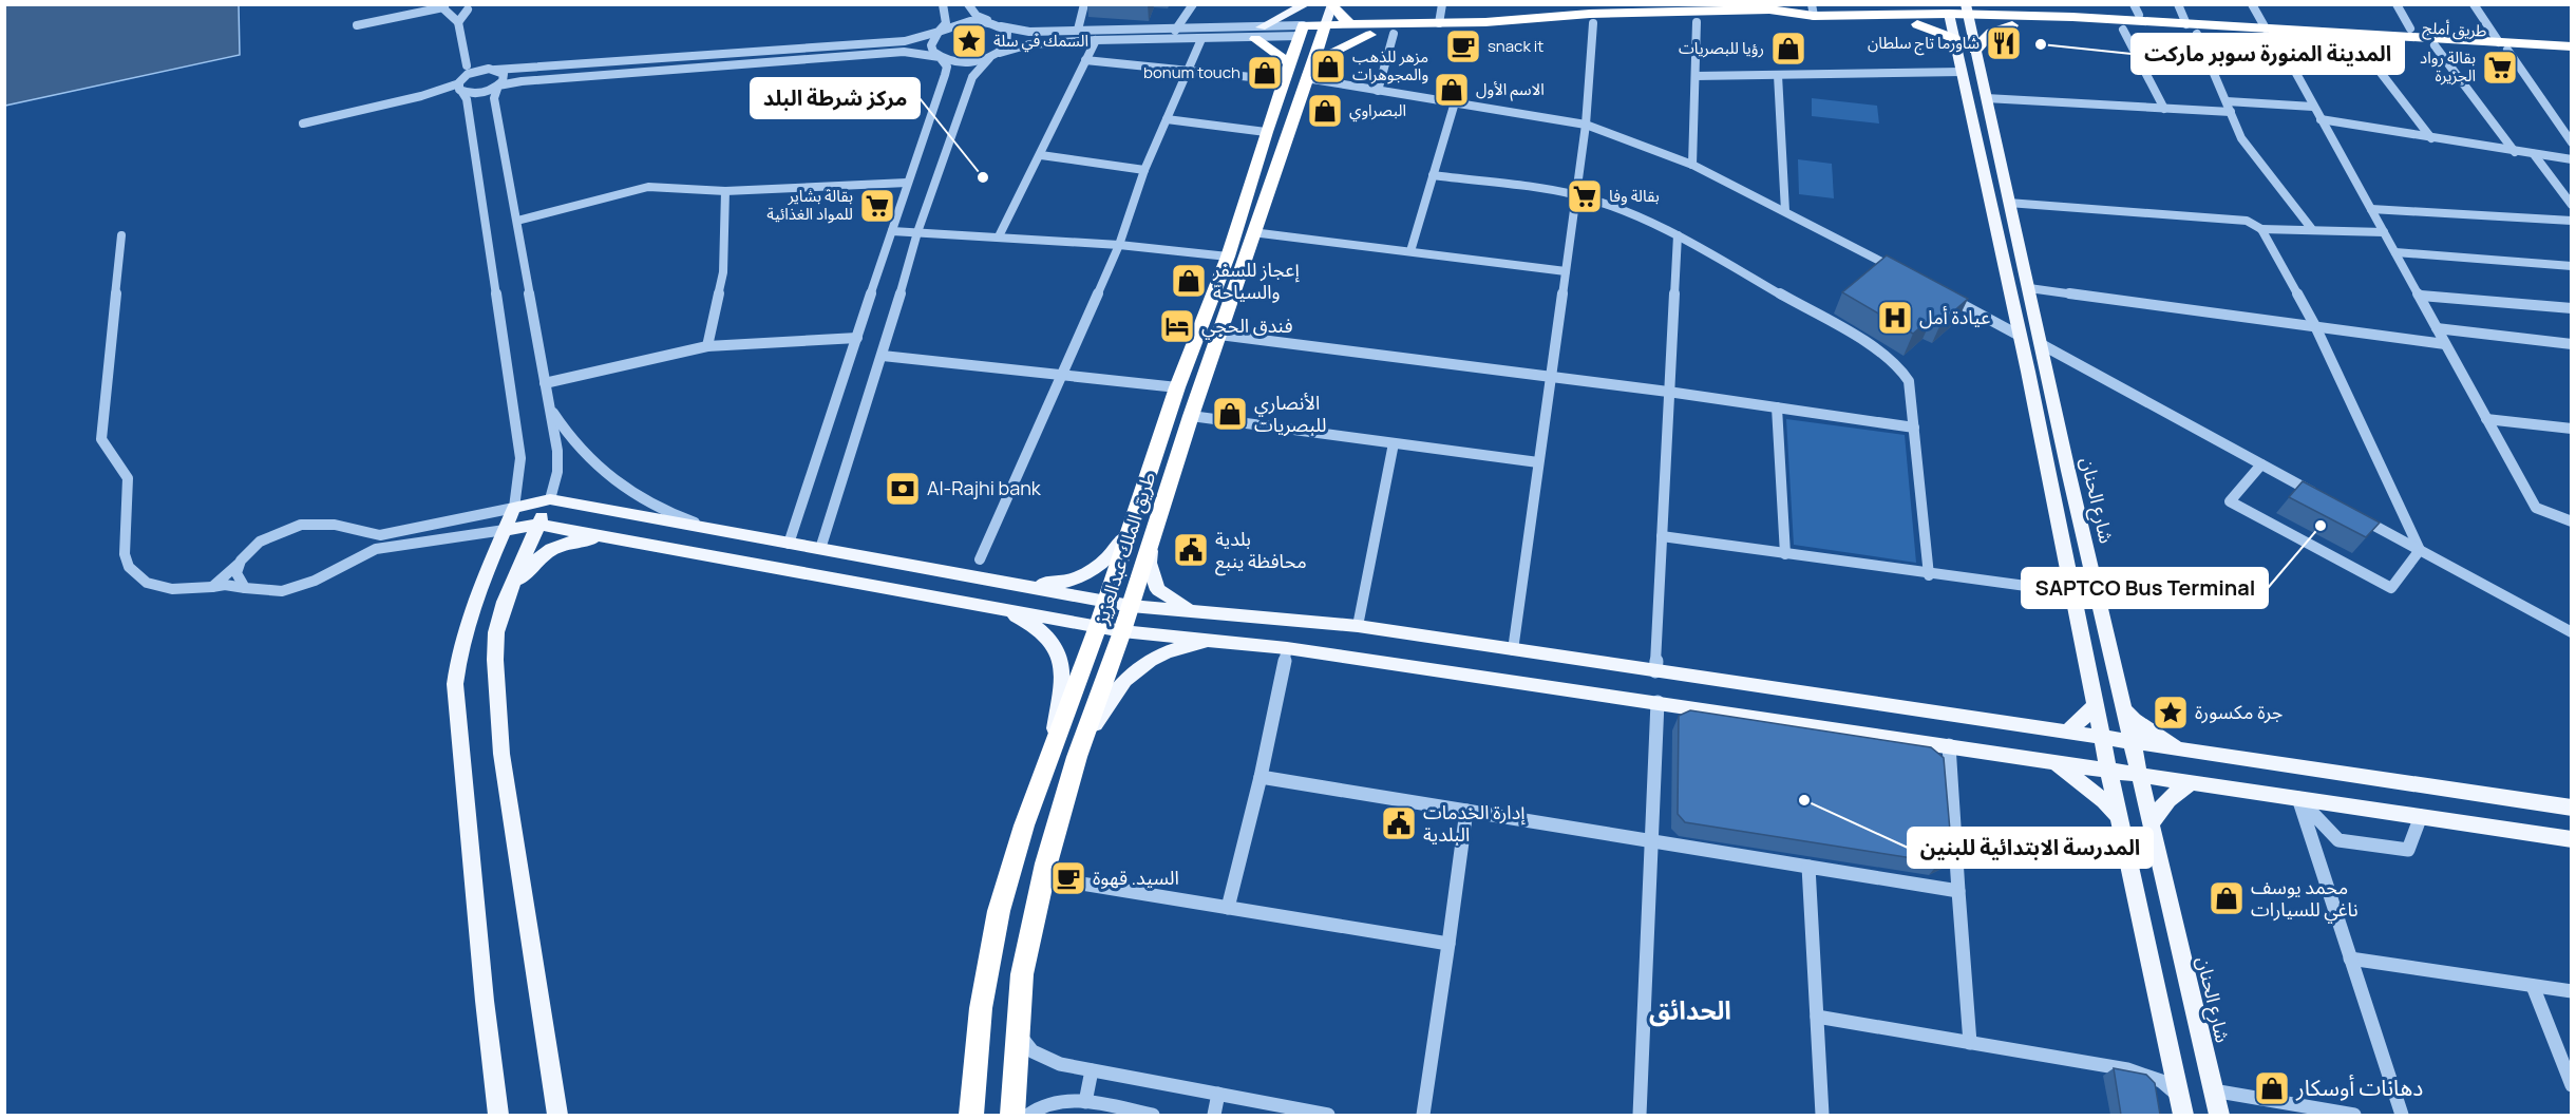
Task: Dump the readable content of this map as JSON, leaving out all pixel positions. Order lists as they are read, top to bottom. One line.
{"streets":{"highway":["طريق أملج","طريق الملك عبدالعزيز"],"main road":["شارع الحنان"]},"crossings":[["طريق أملج","شارع الحنان"],["طريق أملج","طريق الملك عبدالعزيز"]],"districts":["الحدائق"],"places":{"place":["السمك في سلة","جرة مكسورة"],"restaurant":["شاورما تاج سلطان"],"other":["المدينة المنورة سوبر ماركت","مركز شرطة البلد","SAPTCO Bus Terminal","المدرسة الابتدائية للبنين"],"cafe":["snack it","السيد. قهوة"],"shop":["رؤيا للبصريات","مزهر للذهب والمجوهرات","bonum touch","الاسم الأول","البصراوي","إعجاز للسفر والسياحة","الأنصاري للبصريات","محمد يوسف ناغي للسيارات","دهانات أوسكار"],"supermarket":["بقالة رواد الجزيرة","بقالة وفا","بقالة بشاير للمواد الغذائية"],"hospital":["عيادة أمل"],"hotel":["فندق الحجي"],"bank":["Al-Rajhi bank"],"public building":["بلدية محافظة ينبع","إدارة الخدمات البلدية"]}}
